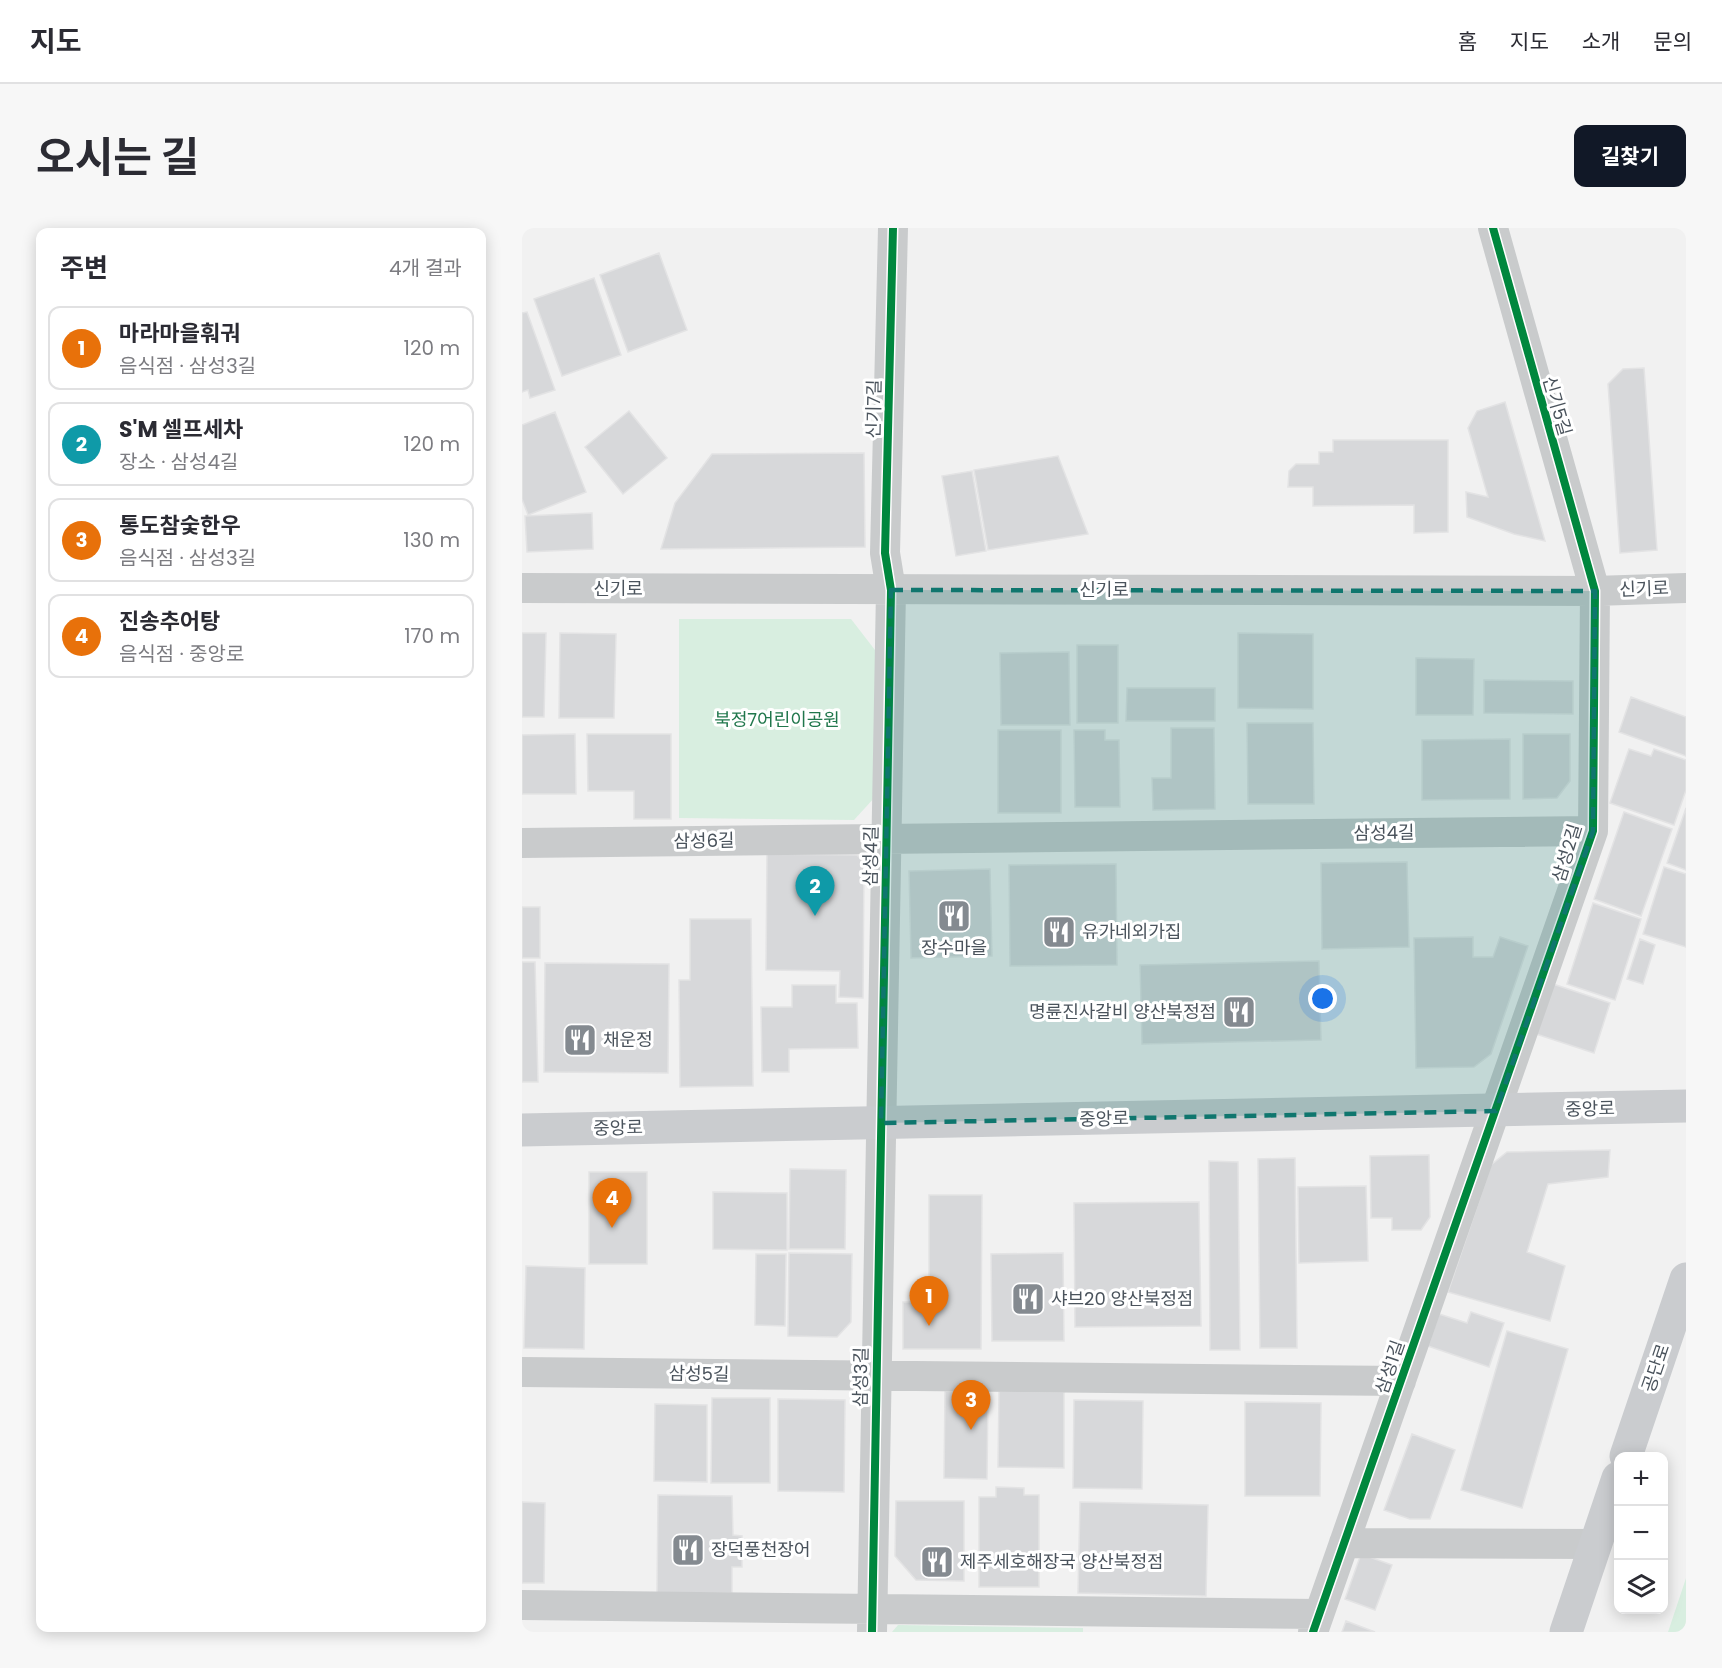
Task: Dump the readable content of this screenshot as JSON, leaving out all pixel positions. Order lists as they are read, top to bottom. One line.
{"streets":{"street":["신기5길","신기7길","신기로","삼성4길","삼성6길","삼성2길","중앙로","삼성1길","공단로","삼성5길","삼성3길"]},"crossings":[["신기5길","신기로"],["신기5길","삼성2길"],["신기7길","신기로"],["신기7길","삼성4길"],["신기로","삼성4길"],["신기로","삼성2길"],["삼성4길","삼성6길"],["삼성4길","삼성2길"],["삼성4길","중앙로"],["삼성4길","삼성3길"],["삼성2길","중앙로"],["삼성2길","삼성1길"],["중앙로","삼성1길"],["중앙로","삼성3길"],["삼성1길","삼성3길"],["삼성5길","삼성3길"]],"parks":["북정7어린이공원"],"places":{"restaurant":["장수마을","유가네외가집","명륜진사갈비 양산북정점","채운정","샤브20 양산북정점","장덕풍천장어","제주세호해장국 양산북정점"]},"page":{"header":"지도","nav":["홈","지도","소개","문의"],"title":"오시는 길","buttons":"길찾기","heading":["주변","4개 결과"],"list":[{"mark":"1","name":"마라마을훠궈","note":"음식점 · 삼성3길","value":"120 m"},{"mark":"2","name":"S'M 셀프세차","note":"장소 · 삼성4길","value":"120 m"},{"mark":"3","name":"통도참숯한우","note":"음식점 · 삼성3길","value":"130 m"},{"mark":"4","name":"진송추어탕","note":"음식점 · 중앙로","value":"170 m"}],"pins":["2","4","1","3"],"map_buttons":["+","−"]}}
